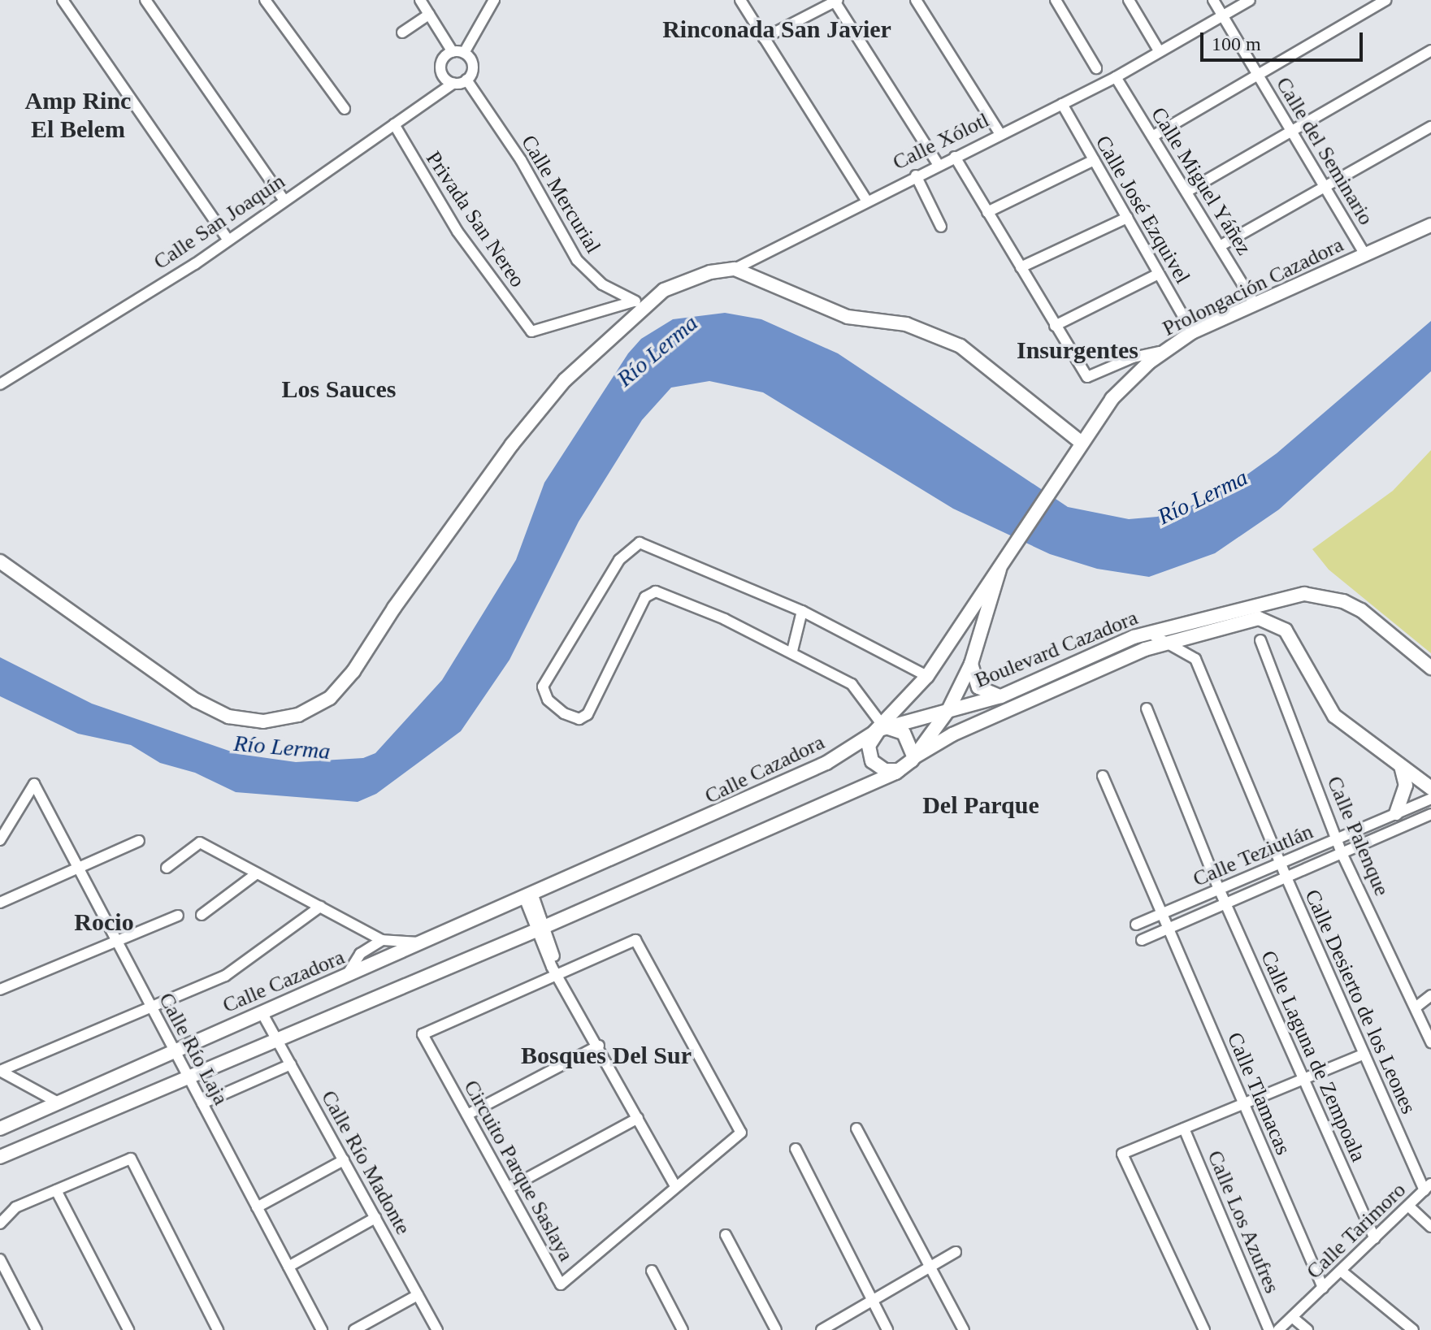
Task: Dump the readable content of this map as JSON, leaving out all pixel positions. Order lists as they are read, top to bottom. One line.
{"streets":{"street":["Calle Xólotl","Calle del Seminario","Calle Miguel Yáñez","Calle Mercurial","Calle José Ezquivel","Privada San Nereo","Calle San Joaquín","Prolongación Cazadora","Boulevard Cazadora","Calle Cazadora","Calle Palenque","Calle Teziutlán","Calle Desierto de los Leones","Calle Río Laja","Calle Laguna de Zempoala","Calle Tlamacas","Calle Río Madonte","Circuito Parque Saslaya","Calle Los Azufres","Calle Tarimoro"]},"crossings":[["Calle Xólotl","Calle del Seminario"],["Calle Xólotl","Calle Miguel Yáñez"],["Calle Xólotl","Calle Mercurial"],["Calle Xólotl","Calle José Ezquivel"],["Calle Xólotl","Privada San Nereo"],["Calle del Seminario","Prolongación Cazadora"],["Calle Miguel Yáñez","Prolongación Cazadora"],["Calle Mercurial","Privada San Nereo"],["Calle Mercurial","Calle San Joaquín"],["Calle José Ezquivel","Prolongación Cazadora"],["Privada San Nereo","Calle San Joaquín"],["Prolongación Cazadora","Calle Cazadora"],["Boulevard Cazadora","Calle Cazadora"],["Boulevard Cazadora","Calle Desierto de los Leones"],["Calle Cazadora","Calle Río Laja"],["Calle Cazadora","Calle Río Madonte"],["Calle Palenque","Calle Teziutlán"],["Calle Teziutlán","Calle Desierto de los Leones"],["Calle Teziutlán","Calle Laguna de Zempoala"],["Calle Teziutlán","Calle Tlamacas"],["Calle Desierto de los Leones","Calle Tarimoro"],["Calle Laguna de Zempoala","Calle Tarimoro"],["Calle Tlamacas","Calle Tarimoro"]],"districts":["Rinconada San Javier","Amp Rinc El Belem","Insurgentes","Los Sauces","Del Parque","Rocio","Bosques Del Sur"],"water":["Río Lerma"],"scale_bar":"100 m"}
